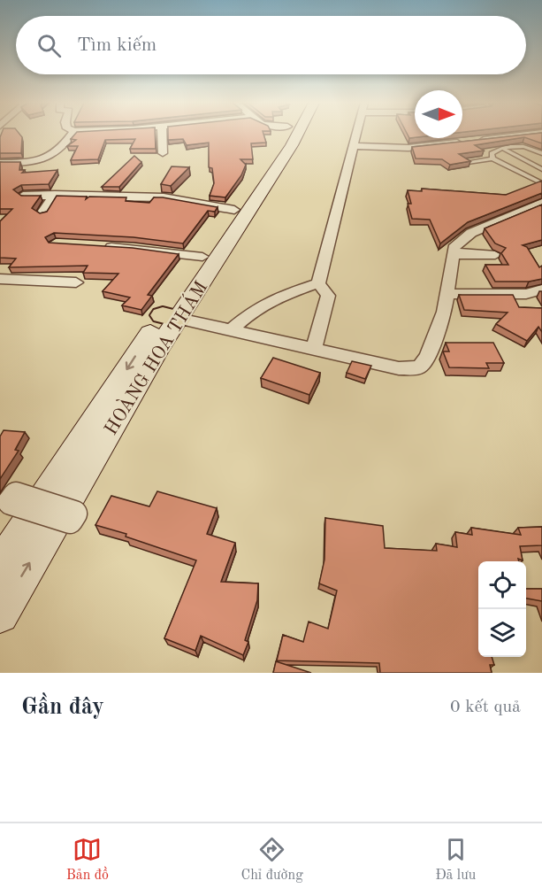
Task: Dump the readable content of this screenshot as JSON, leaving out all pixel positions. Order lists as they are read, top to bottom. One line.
{"streets":{"main road":["HOÀNG HOA THÁM"]},"north":"right","page":{"search":"Tìm kiếm","heading":["Gần đây","0 kết quả"],"nav":["Bản đồ","Chỉ đường","Đã lưu"]}}
